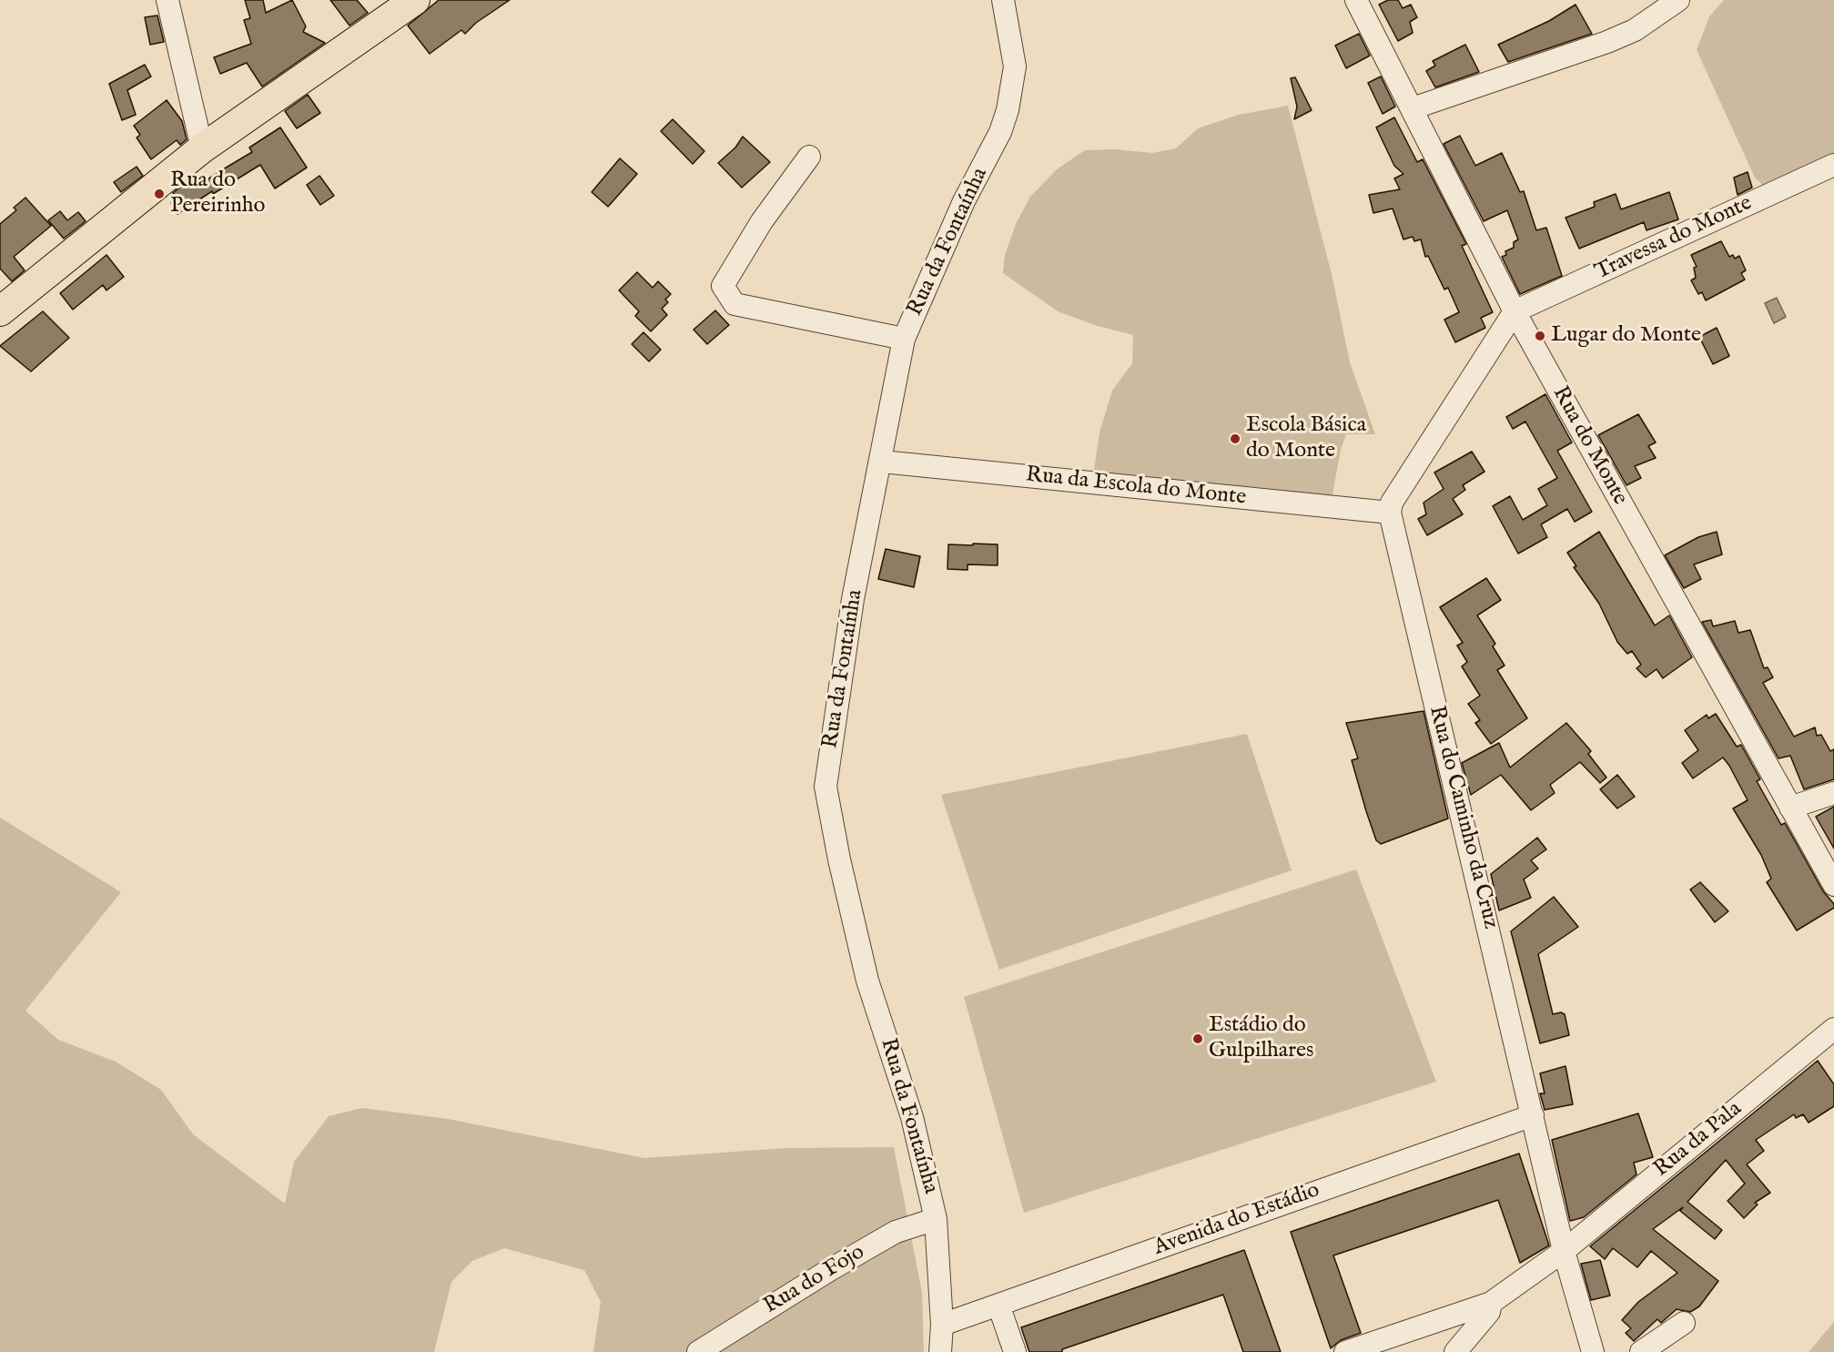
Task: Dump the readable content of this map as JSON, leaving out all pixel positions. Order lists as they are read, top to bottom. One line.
{"streets":{"street":["Travessa do Monte","Rua da Fontaínha","Rua do Monte","Rua da Escola do Monte","Rua do Caminho da Cruz","Rua da Pala","Avenida do Estádio","Rua do Fojo"]},"crossings":[["Travessa do Monte","Rua do Monte"],["Rua da Fontaínha","Rua da Escola do Monte"],["Rua da Fontaínha","Avenida do Estádio"],["Rua da Fontaínha","Rua do Fojo"],["Rua da Escola do Monte","Rua do Caminho da Cruz"],["Rua do Caminho da Cruz","Rua da Pala"],["Rua do Caminho da Cruz","Avenida do Estádio"]],"places":["Rua do Pereirinho","Lugar do Monte","Escola Básica do Monte","Estádio do Gulpilhares"]}
